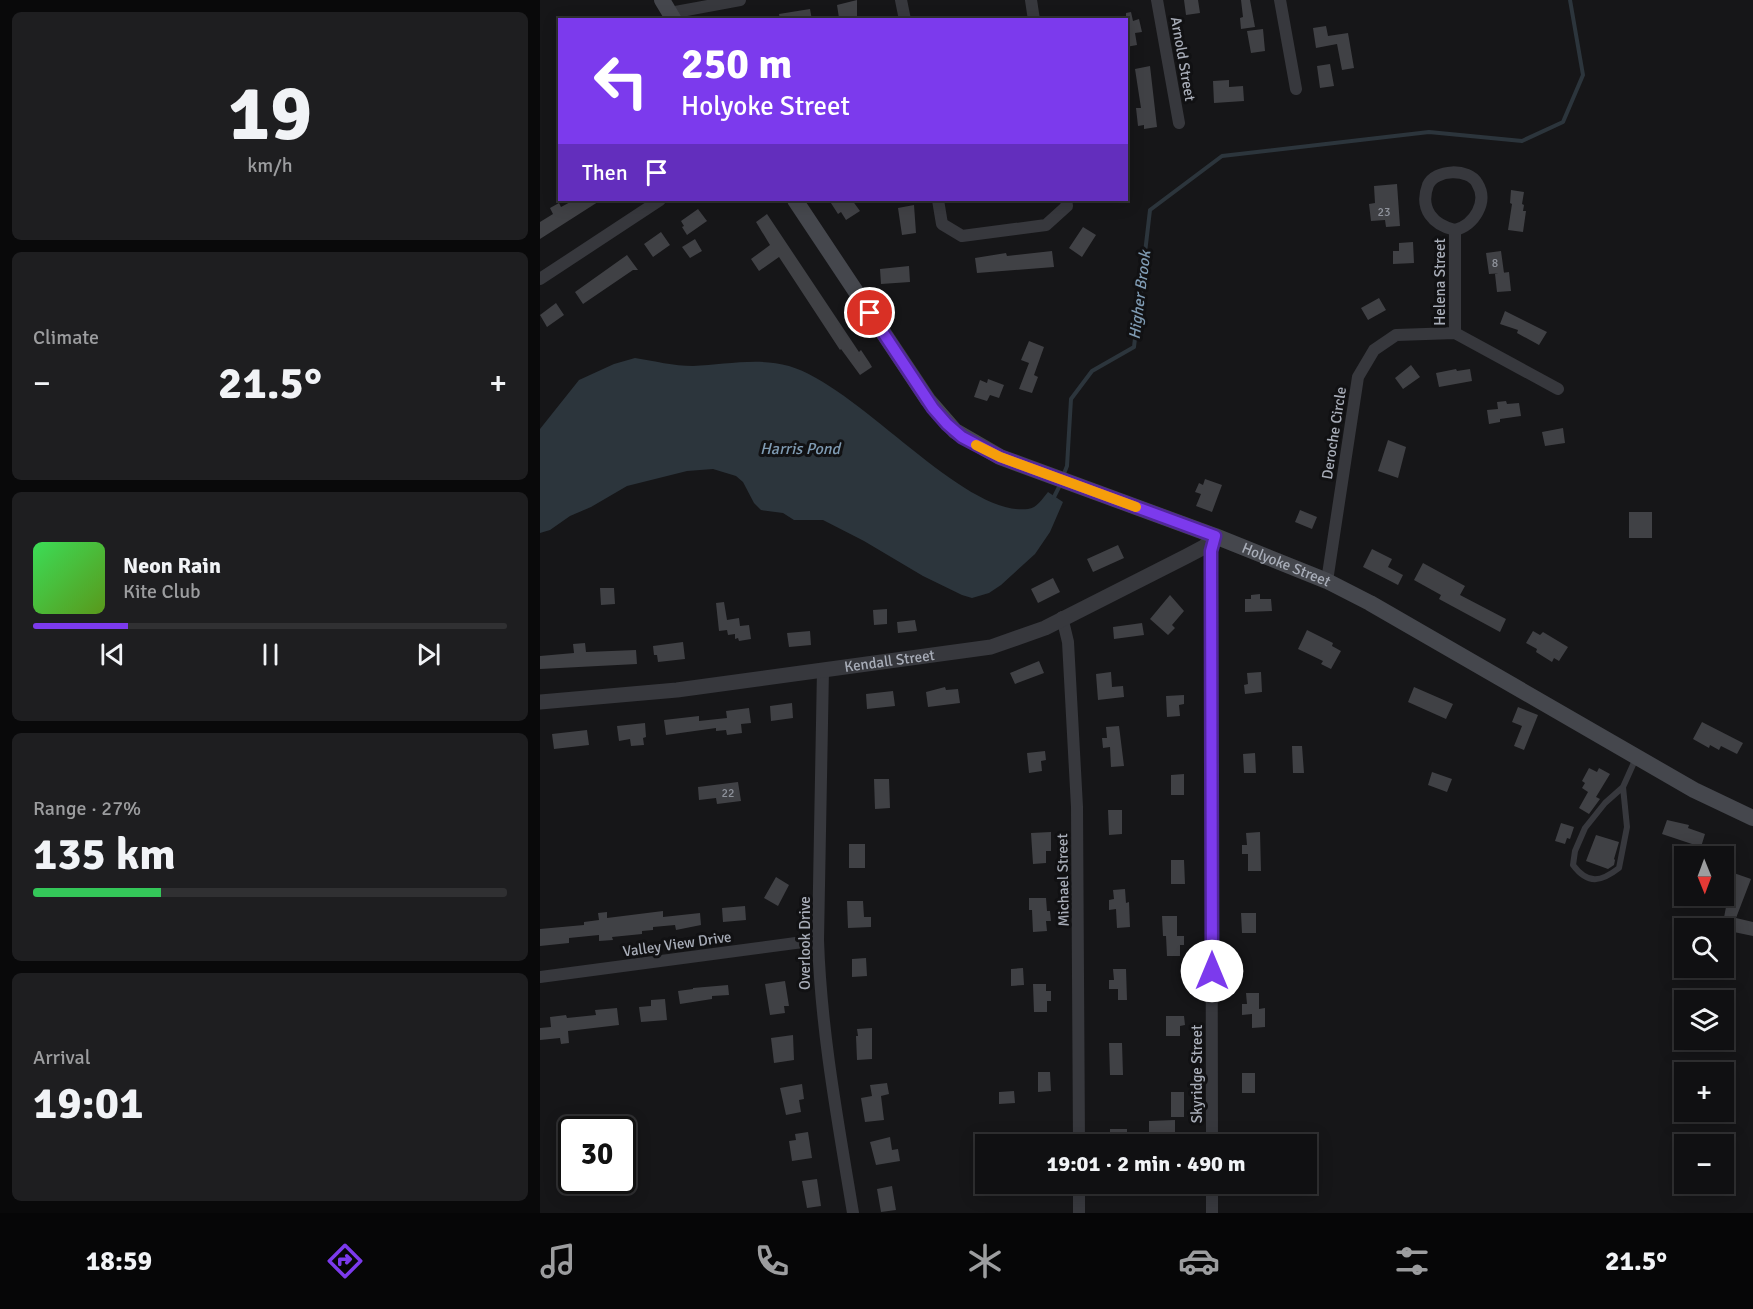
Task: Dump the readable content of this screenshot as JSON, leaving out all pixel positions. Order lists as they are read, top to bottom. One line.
{"streets":{"main road":["Holyoke Street"],"street":["Arnold Street","Helena Street","Deroche Circle","Kendall Street","Michael Street","Overlook Drive","Valley View Drive","Skyridge Street"]},"crossings":[["Helena Street","Deroche Circle"],["Deroche Circle","Holyoke Street"],["Holyoke Street","Kendall Street"],["Holyoke Street","Skyridge Street"],["Kendall Street","Michael Street"],["Kendall Street","Overlook Drive"],["Kendall Street","Skyridge Street"],["Overlook Drive","Valley View Drive"]],"water":["Higher Brook","Harris Pond"],"house_numbers":["23","8","22"],"north":"bottom","page":{"tile":[["19","km/h"],"Climate",["Range · 27%","135 km"],["Arrival","19:01"]],"turn":["250 m","Holyoke Street"],"then":"Then","heat":["−","21.5°","+"],"song":["Neon Rain","Kite Club"],"map_buttons":["+","−"],"limit":"30","trip":"19:01 · 2 min · 490 m","tabs":["18:59","21.5°"]}}
